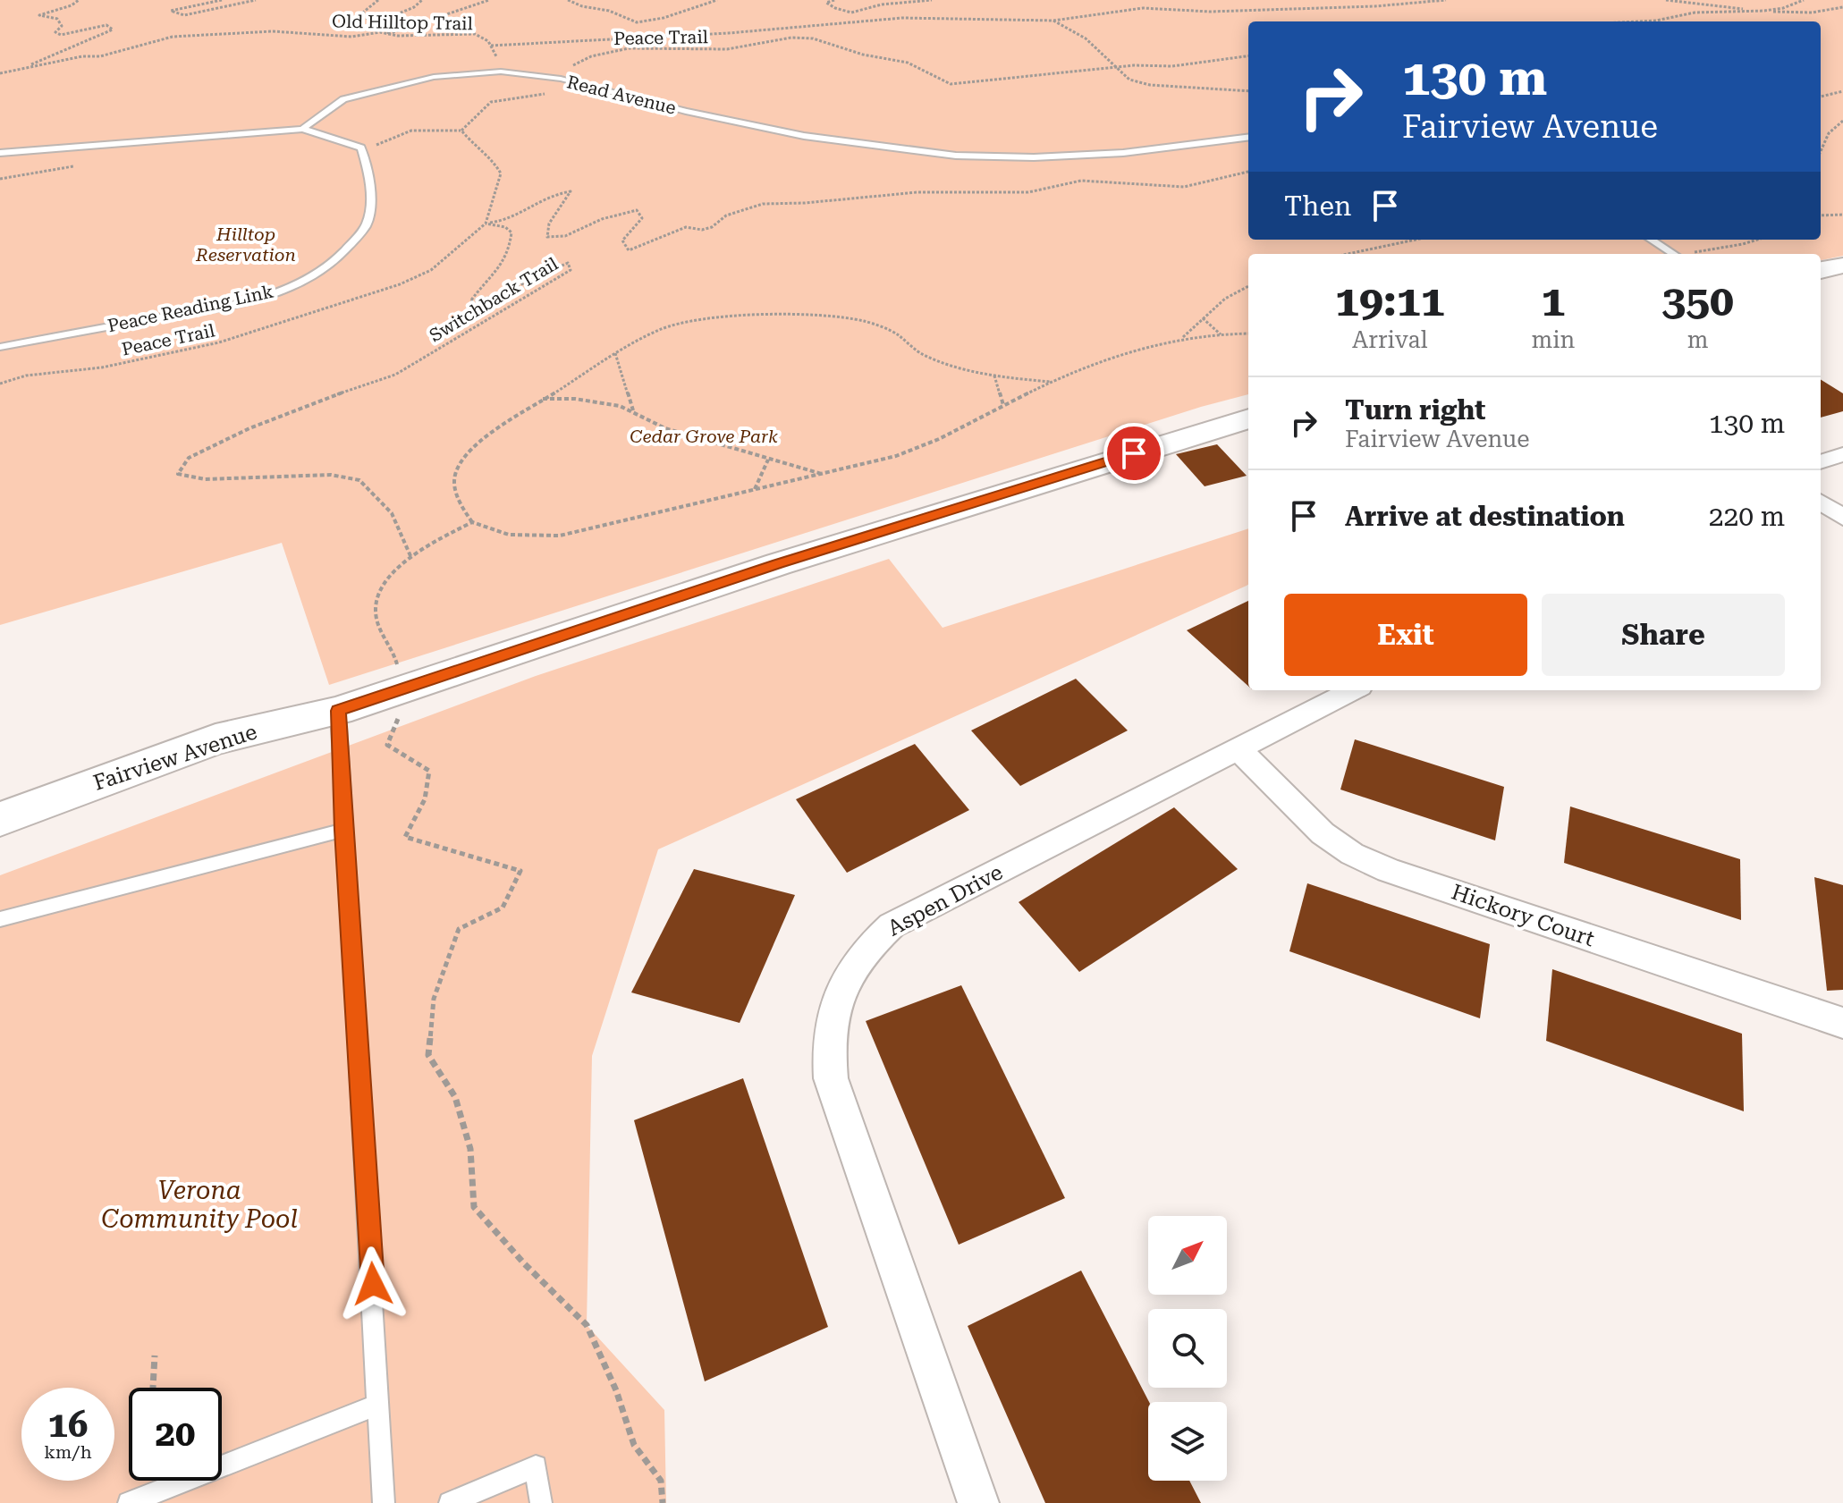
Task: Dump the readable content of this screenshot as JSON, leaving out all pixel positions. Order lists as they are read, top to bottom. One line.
{"streets":{"main road":["Fairview Avenue"],"street":["Aspen Drive","Hickory Court"],"lane":["Read Avenue","Peace Reading Link"],"path":["Old Hilltop Trail","Peace Trail","Switchback Trail"]},"crossings":[["Peace Trail","Read Avenue"],["Peace Trail","Switchback Trail"],["Aspen Drive","Hickory Court"]],"parks":["Hilltop Reservation","Cedar Grove Park","Verona Community Pool"],"north":"top right","page":{"turn":["130 m","Fairview Avenue"],"then":"Then","eta":["19:11","Arrival","1","min","350","m"],"list":[{"name":"Turn right","note":"Fairview Avenue","value":"130 m"},{"name":"Arrive at destination","value":"220 m"}],"buttons":["Exit","Share"],"speed":"16 km/h","limit":"20"}}
